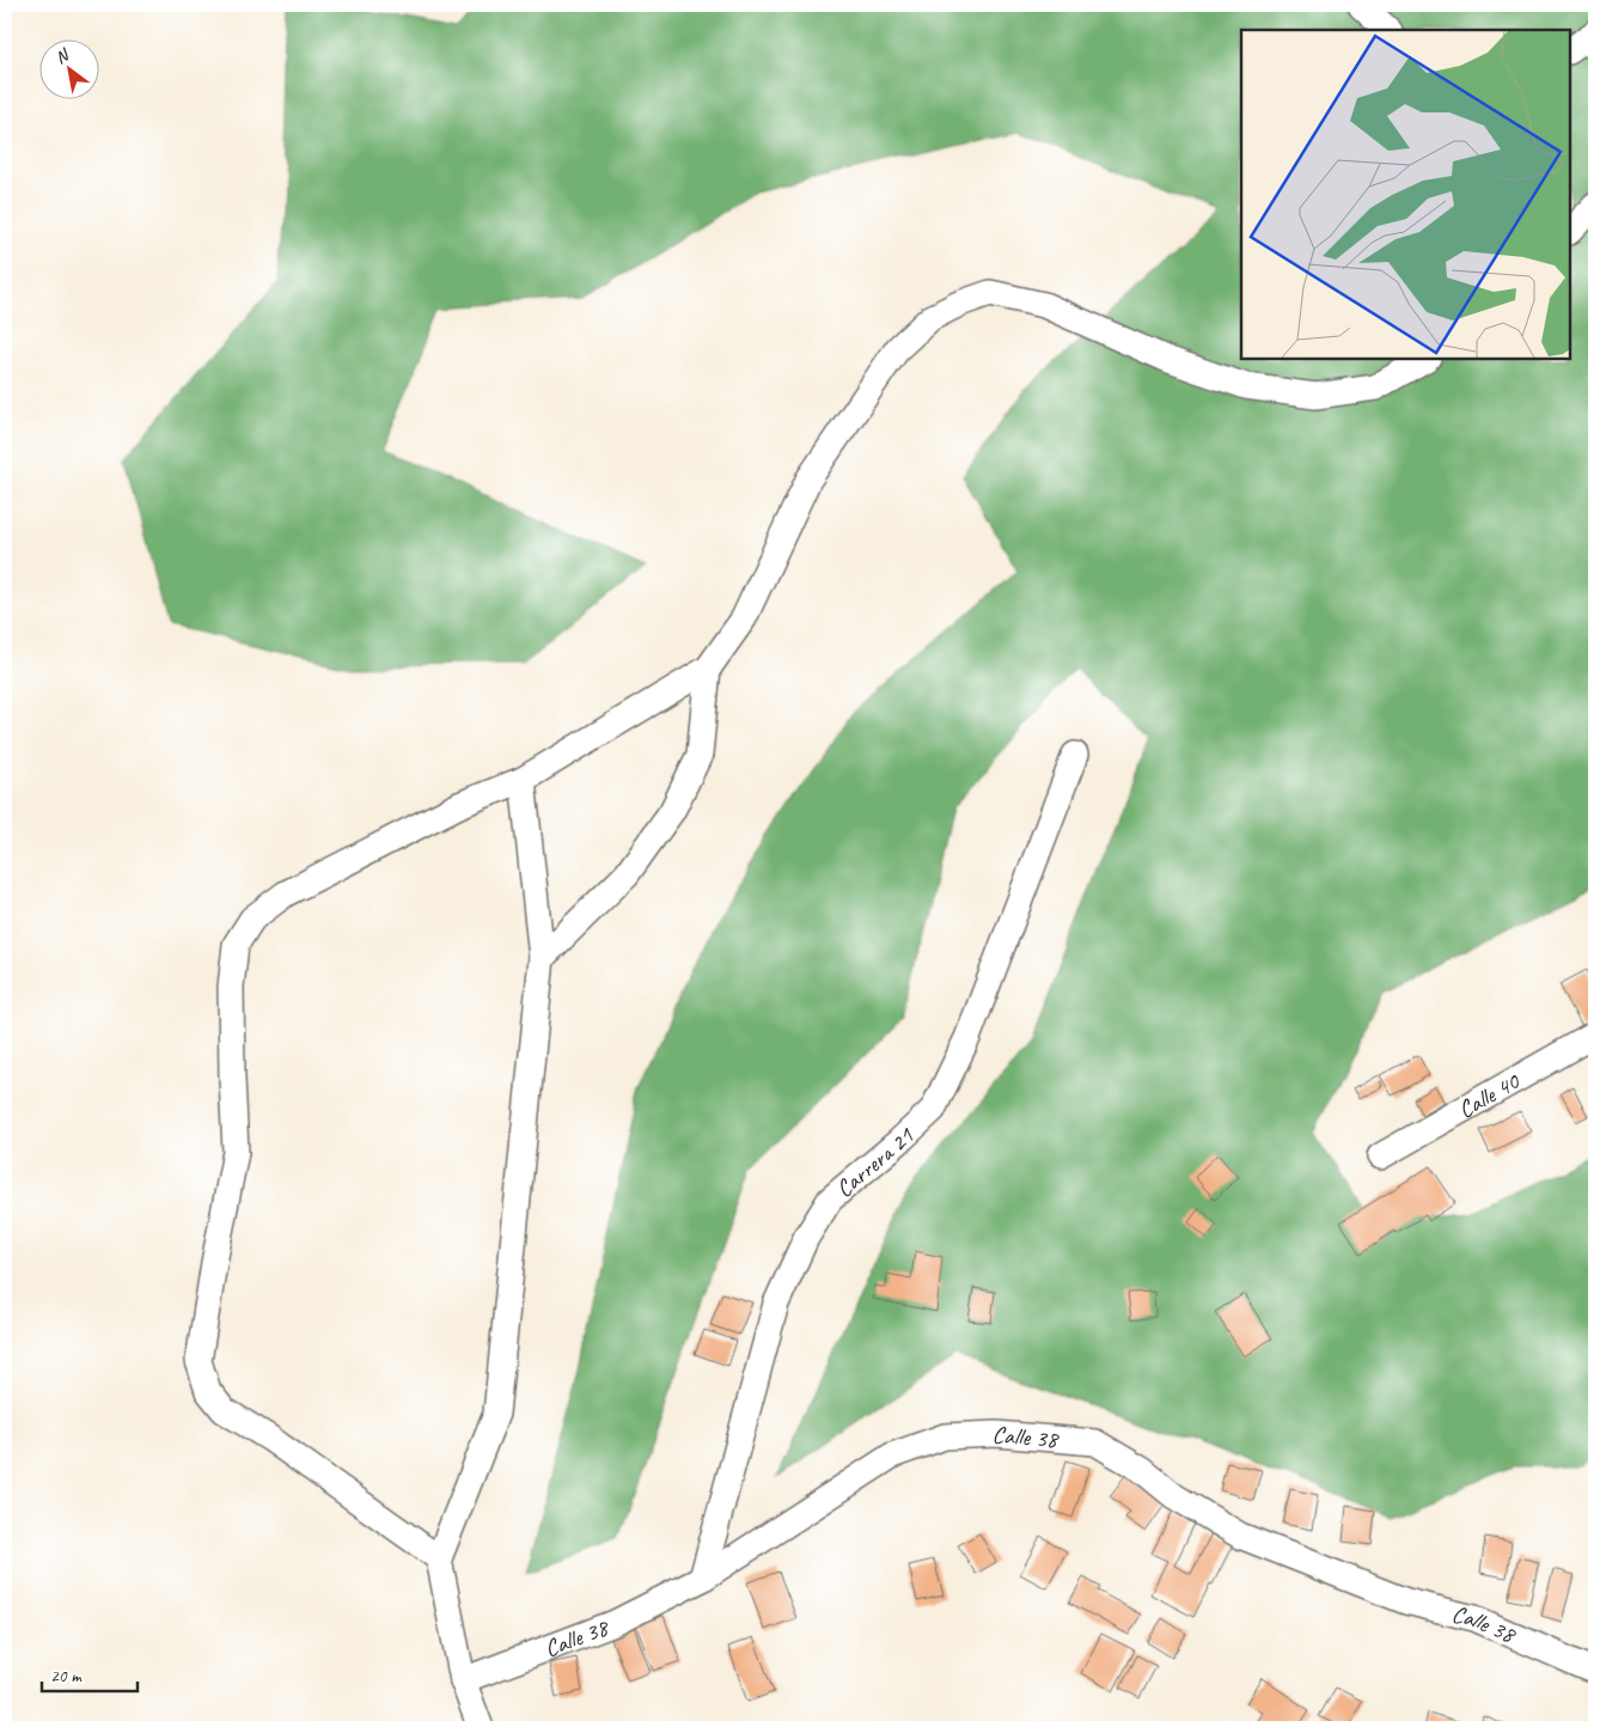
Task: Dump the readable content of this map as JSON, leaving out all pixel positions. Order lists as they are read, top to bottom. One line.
{"streets":{"street":["Calle 40","Carrera 21","Calle 38"]},"crossings":[["Carrera 21","Calle 38"]],"scale_bar":"20 m","north":"top left"}
